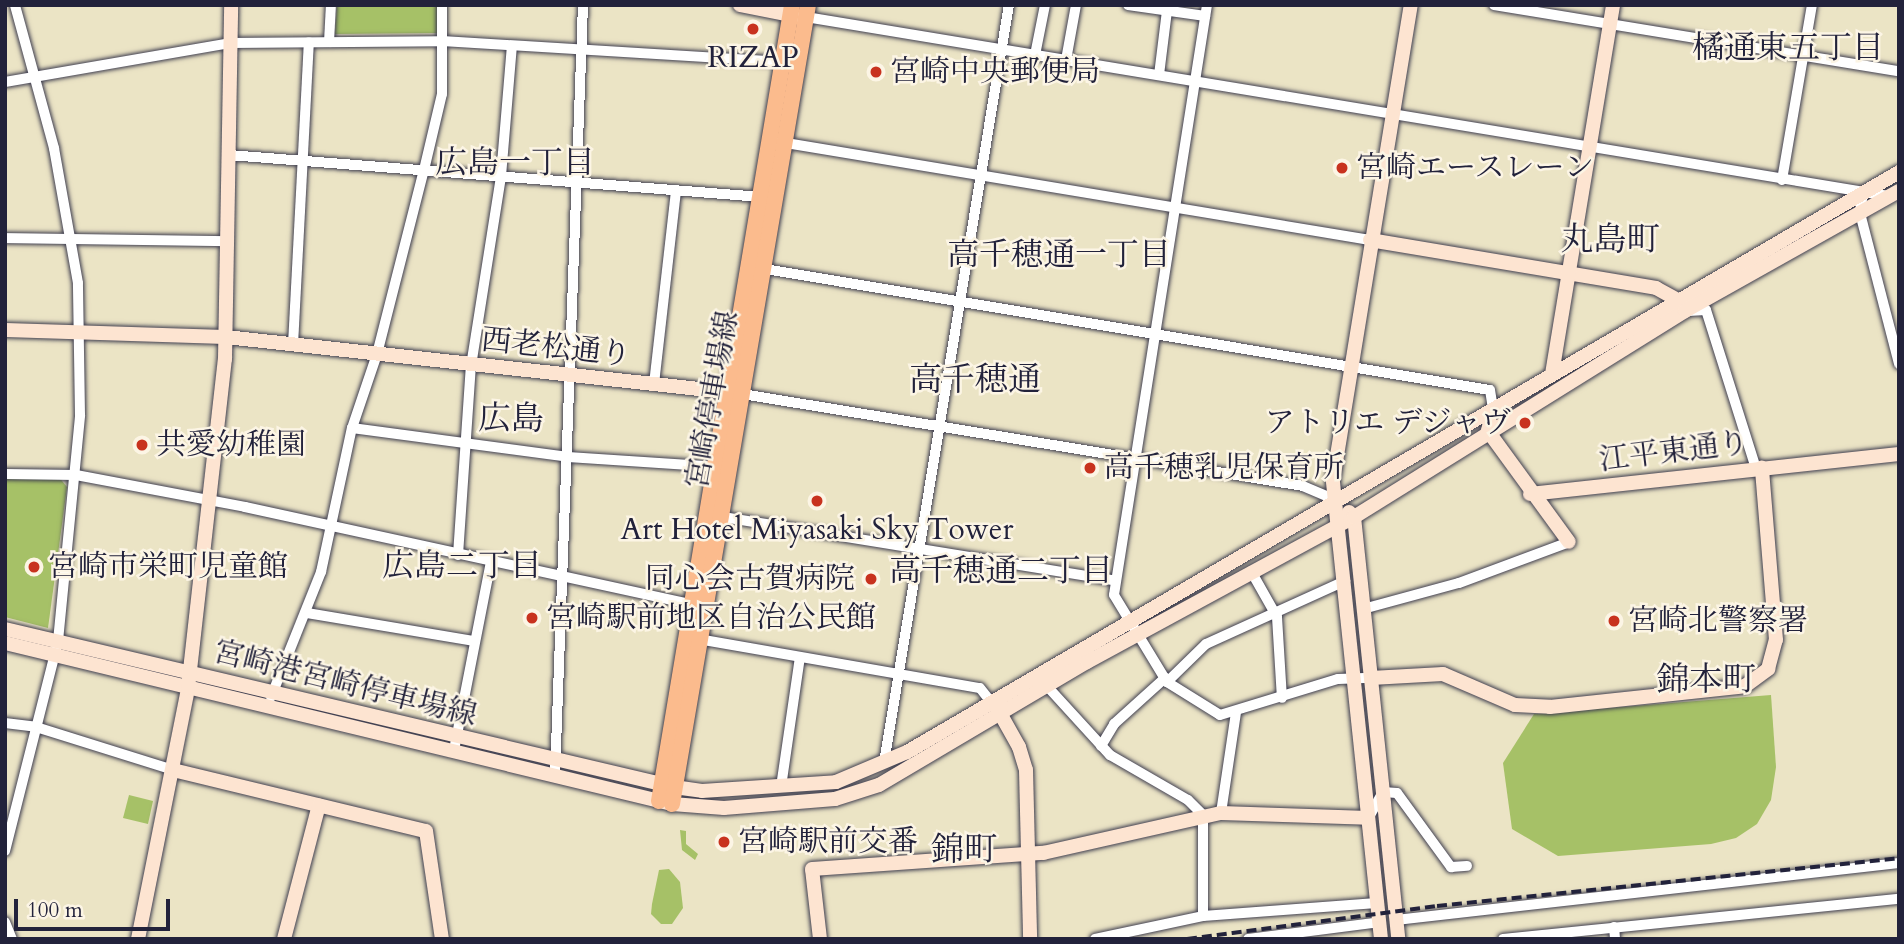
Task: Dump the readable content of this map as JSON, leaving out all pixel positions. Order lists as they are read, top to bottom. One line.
{"streets":{"main road":["宮崎停車場線"],"street":["西老松通り","江平東通り","宮崎港宮崎停車場線"]},"crossings":[["西老松通り","宮崎停車場線"],["宮崎停車場線","宮崎港宮崎停車場線"]],"districts":["橘通東五丁目","広島一丁目","丸島町","高千穂通一丁目","高千穂通","広島","広島二丁目","高千穂通二丁目","錦本町","錦町"],"places":["RIZAP","宮崎中央郵便局","宮崎エースレーン","アトリエ デジャヴ","共愛幼稚園","高千穂乳児保育所","Art Hotel Miyasaki Sky Tower","宮崎市栄町児童館","同心会古賀病院","宮崎駅前地区自治公民館","宮崎北警察署","宮崎駅前交番"],"scale_bar":"100 m"}
